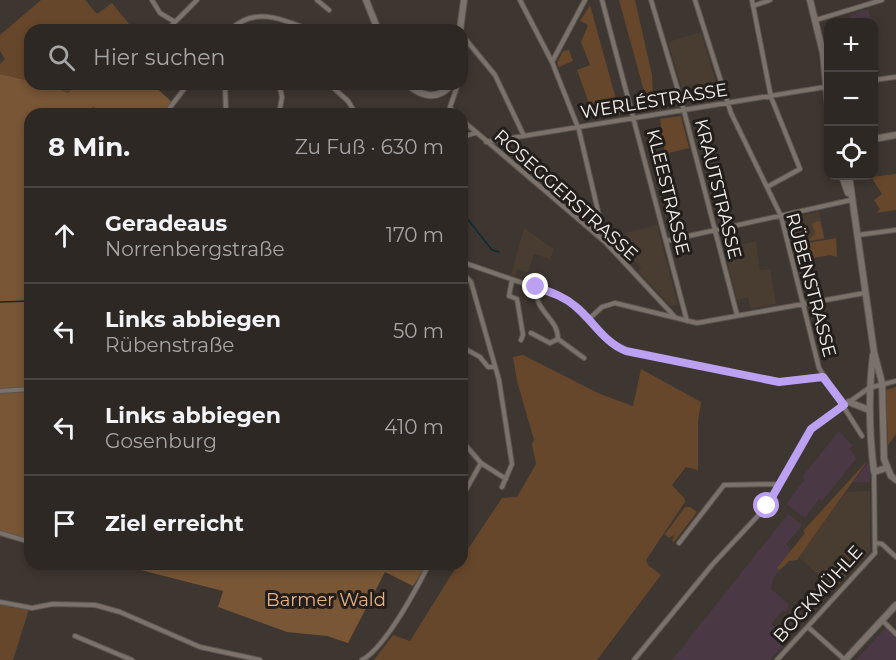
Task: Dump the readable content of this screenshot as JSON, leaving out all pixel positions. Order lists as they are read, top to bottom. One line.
{"streets":{"street":["WERLÉSTRASSE","KRAUTSTRASSE","KLEESTRASSE","ROSEGGERSTRASSE","RÜBENSTRASSE","BOCKMÜHLE"]},"crossings":[["WERLÉSTRASSE","KRAUTSTRASSE"],["WERLÉSTRASSE","KLEESTRASSE"],["WERLÉSTRASSE","ROSEGGERSTRASSE"],["WERLÉSTRASSE","RÜBENSTRASSE"]],"parks":["Barmer Wald"],"page":{"map_buttons":["+","−"],"search":"Hier suchen","heading":["8 Min.","Zu Fuß · 630 m"],"list":[["Geradeaus","Norrenbergstraße","170 m"],["Links abbiegen","Rübenstraße","50 m"],["Links abbiegen","Gosenburg","410 m"],"Ziel erreicht"]}}
